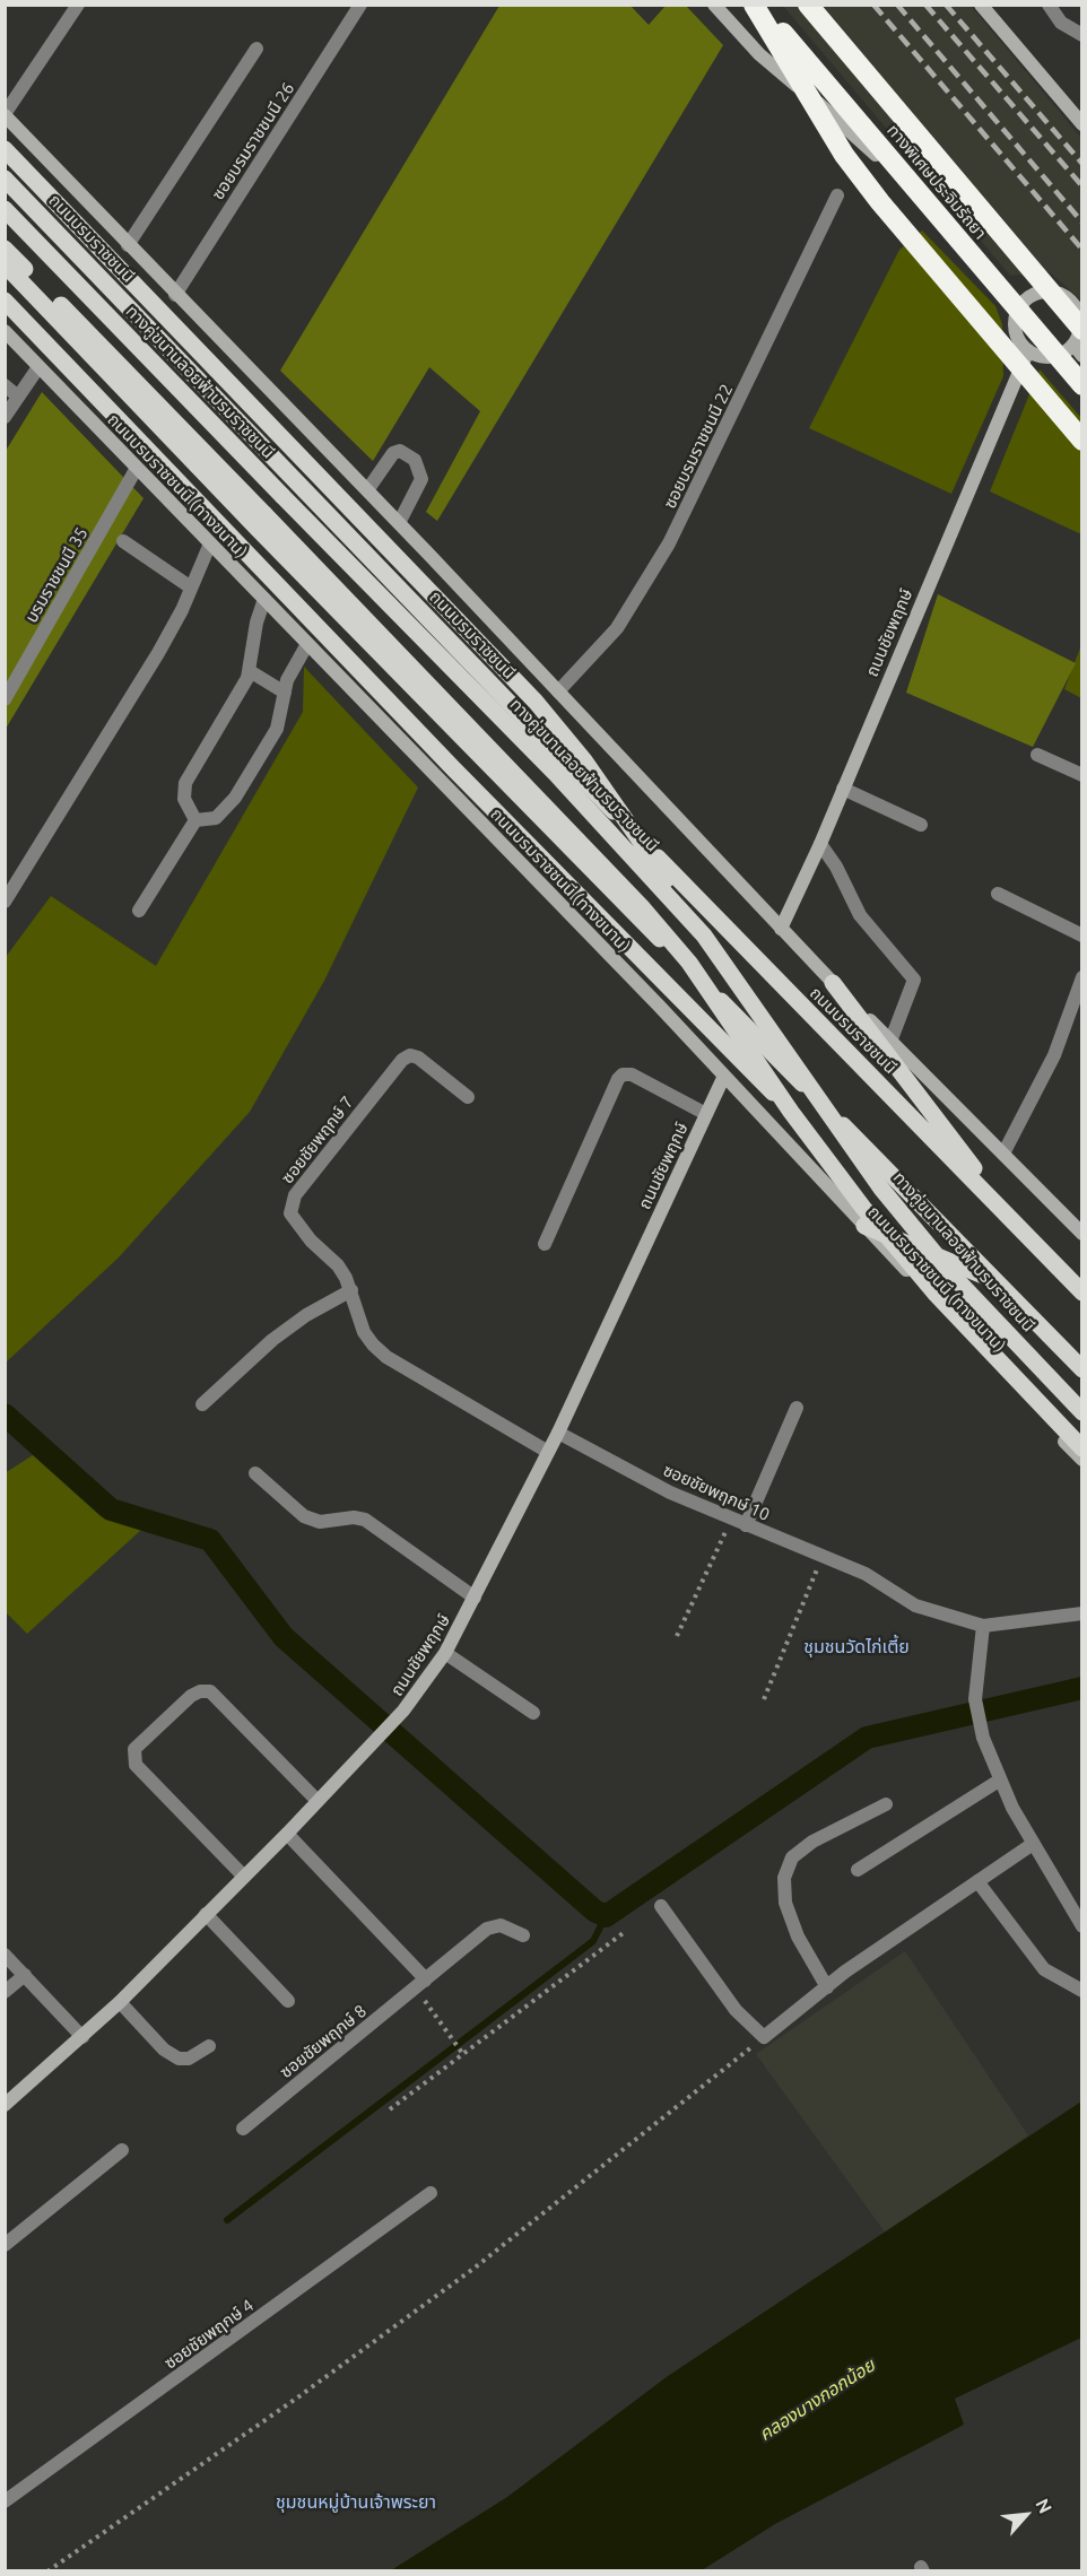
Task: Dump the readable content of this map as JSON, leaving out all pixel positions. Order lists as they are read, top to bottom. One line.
{"streets":{"highway":["ทางพิเศษประจิมรัถยา"],"main road":["ถนนบรมราชชนนี","ทางคู่ขนานลอยฟ้าบรมราชชนนี","ถนนบรมราชชนนี (ทางขนาน)","ถนนชัยพฤกษ์"],"street":["ซอยบรมราชชนนี 26","ซอยบรมราชชนนี 22","บรมราชชนนี 35","ซอยชัยพฤกษ์ 7","ซอยชัยพฤกษ์ 10","ซอยชัยพฤกษ์ 8","ซอยชัยพฤกษ์ 4"]},"crossings":[["ทางพิเศษประจิมรัถยา","ถนนชัยพฤกษ์"],["ถนนบรมราชชนนี (ทางขนาน)","บรมราชชนนี 35"],["ถนนบรมราชชนนี (ทางขนาน)","ถนนชัยพฤกษ์"],["ถนนชัยพฤกษ์","ซอยชัยพฤกษ์ 7"],["ถนนชัยพฤกษ์","ซอยชัยพฤกษ์ 10"]],"districts":["ชุมชนวัดไก่เตี้ย","ชุมชนหมู่บ้านเจ้าพระยา"],"water":["คลองบางกอกน้อย"],"north":"top right"}
